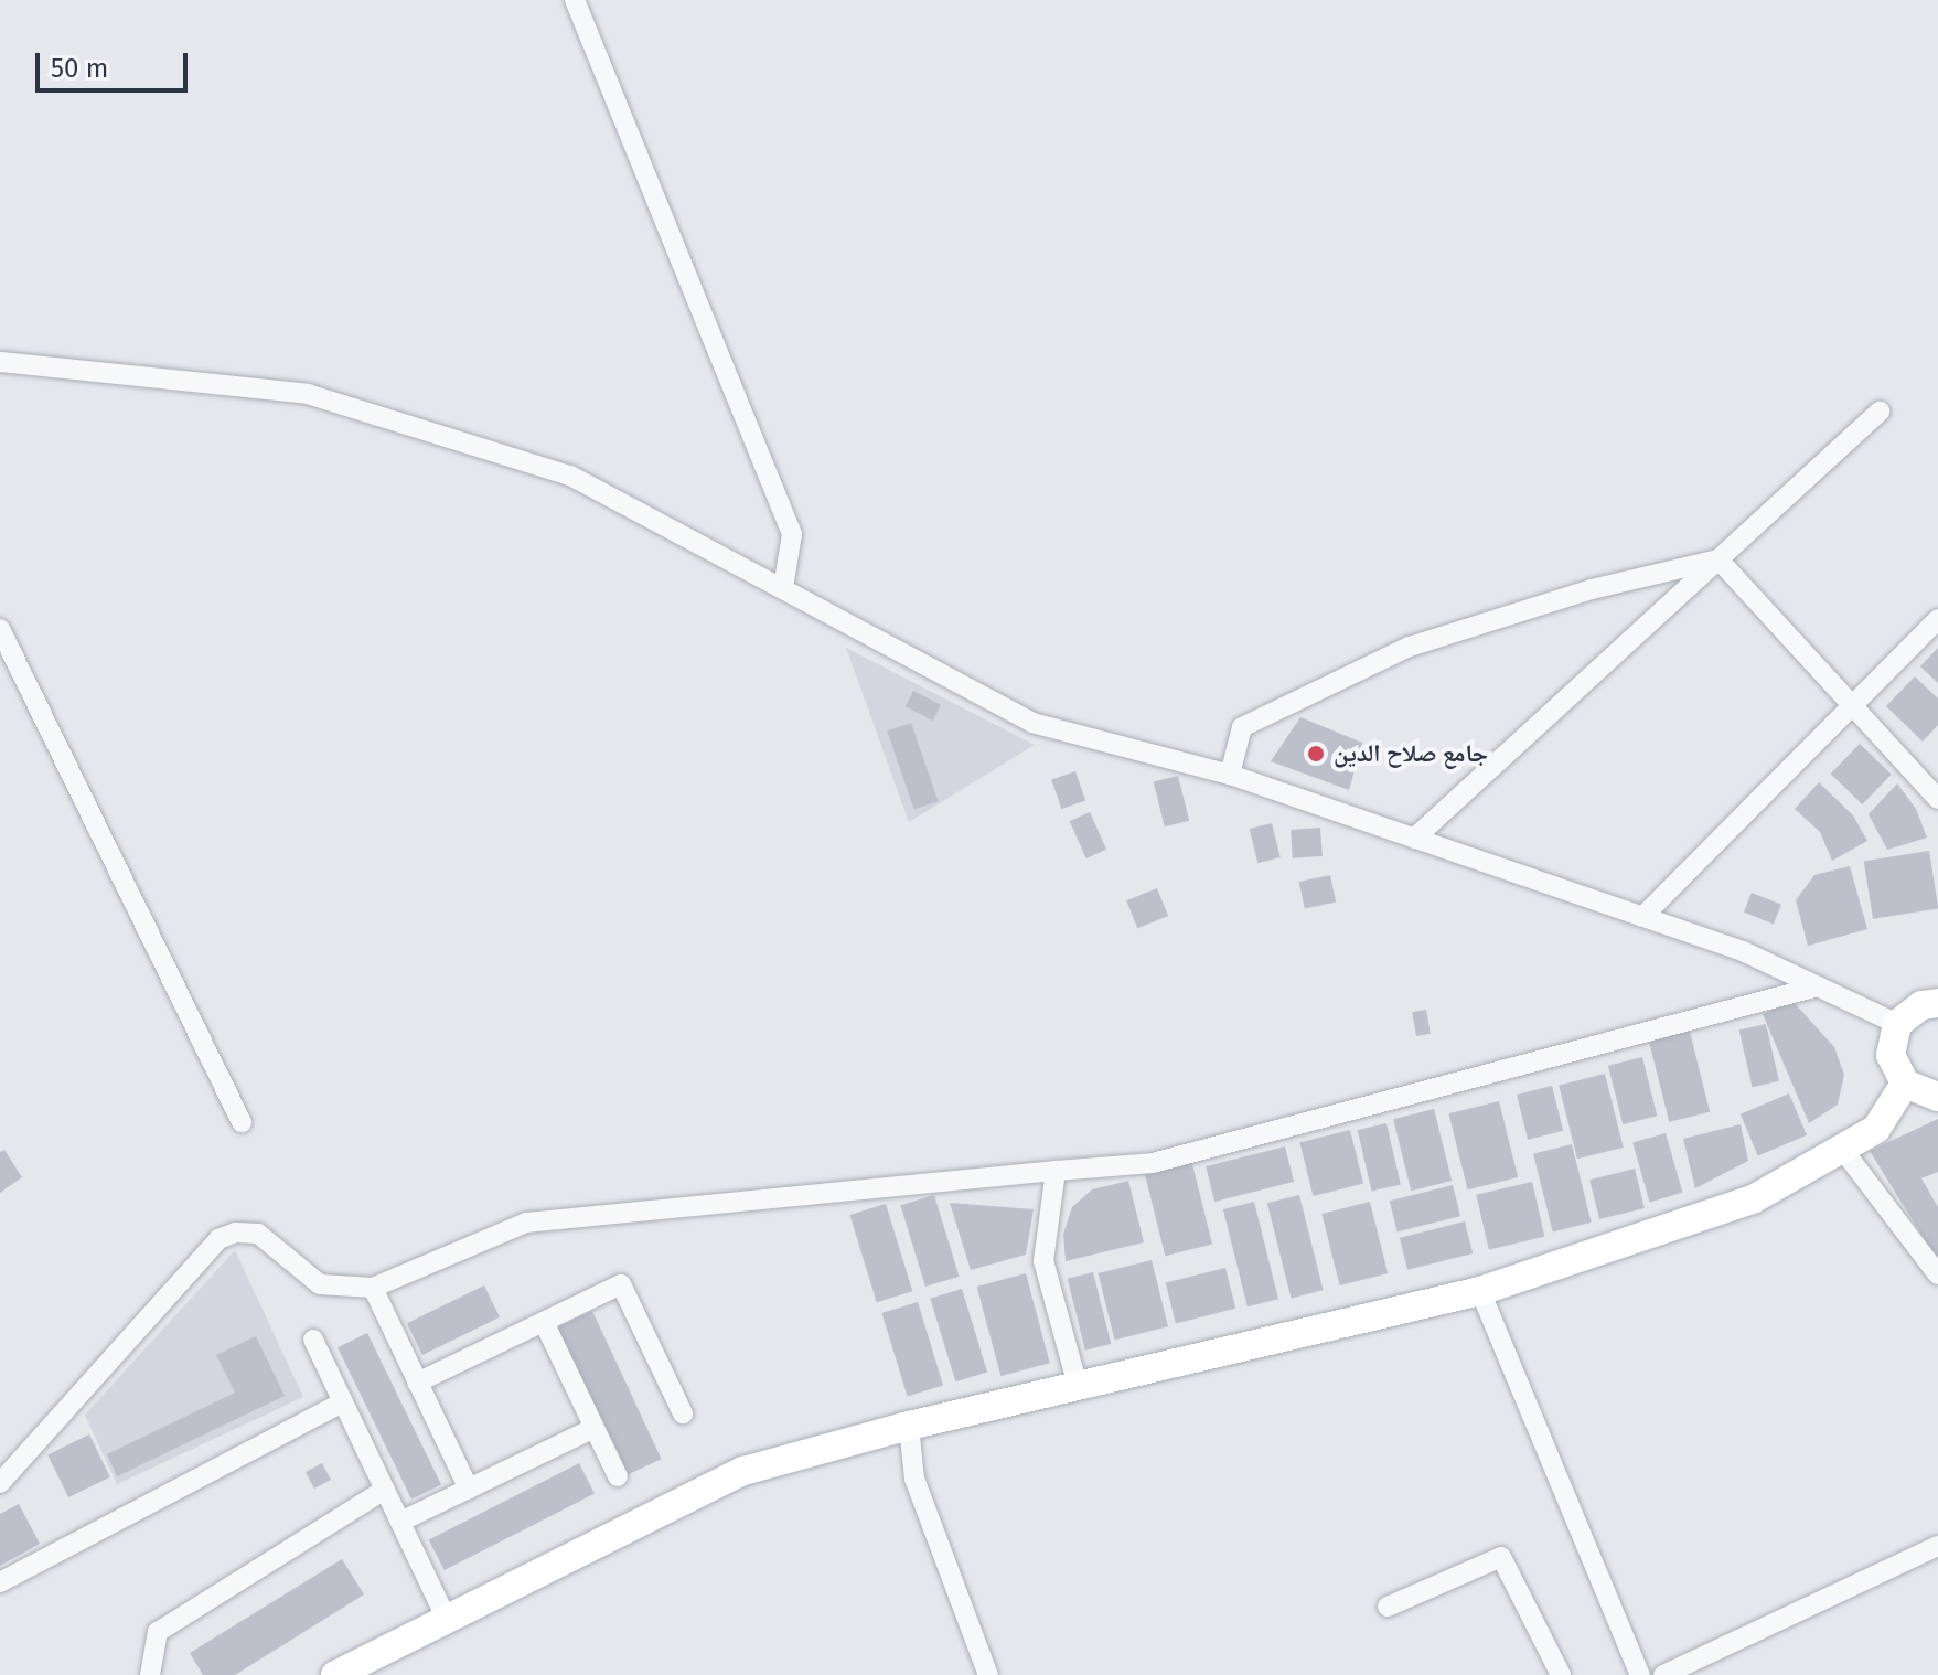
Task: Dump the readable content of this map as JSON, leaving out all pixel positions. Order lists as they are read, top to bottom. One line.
{"places":["جامع صلاح الدين"],"scale_bar":"50 m"}
